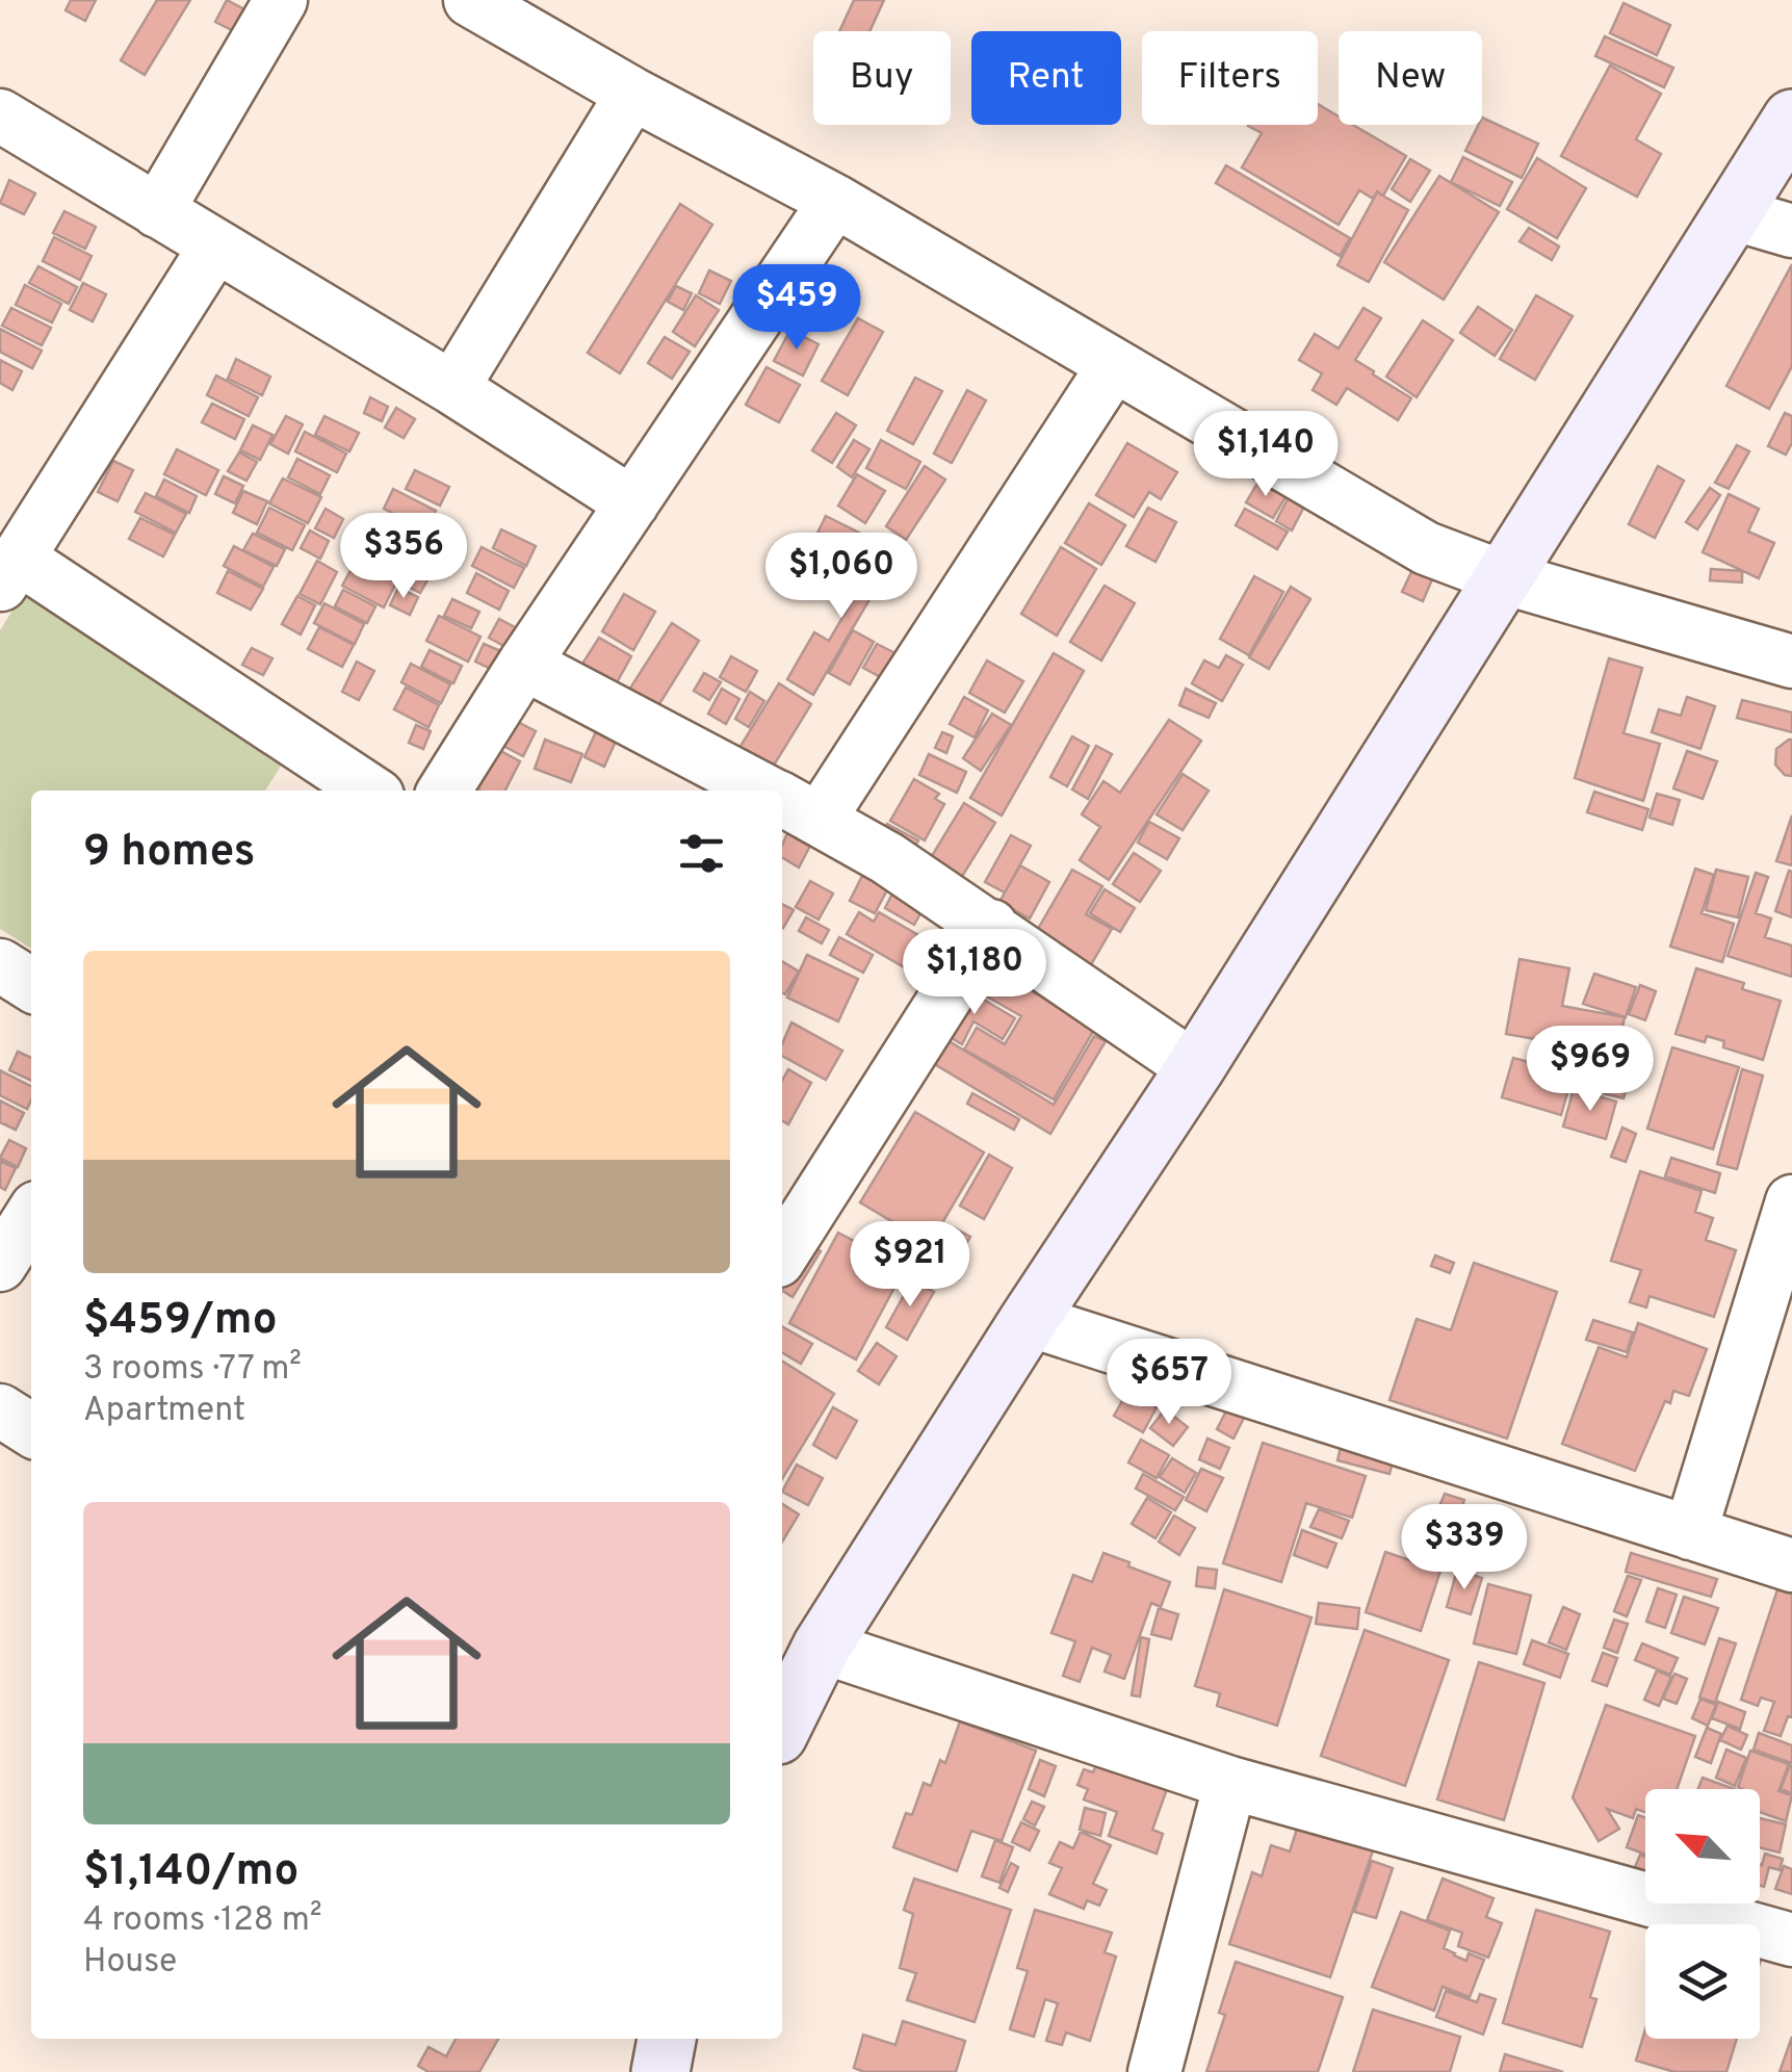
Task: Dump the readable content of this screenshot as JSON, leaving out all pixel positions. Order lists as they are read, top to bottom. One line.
{"north":"top left","page":{"chip":["Buy","Rent","Filters","New"],"price":["$459","$1,140","$356","$1,060","$1,180","$969","$921","$657","$339"],"heading":"9 homes","list":[{"name":"$459/mo","note":"3 rooms · 77 m² · Apartment"},{"name":"$1,140/mo","note":"4 rooms · 128 m² · House"}]}}
